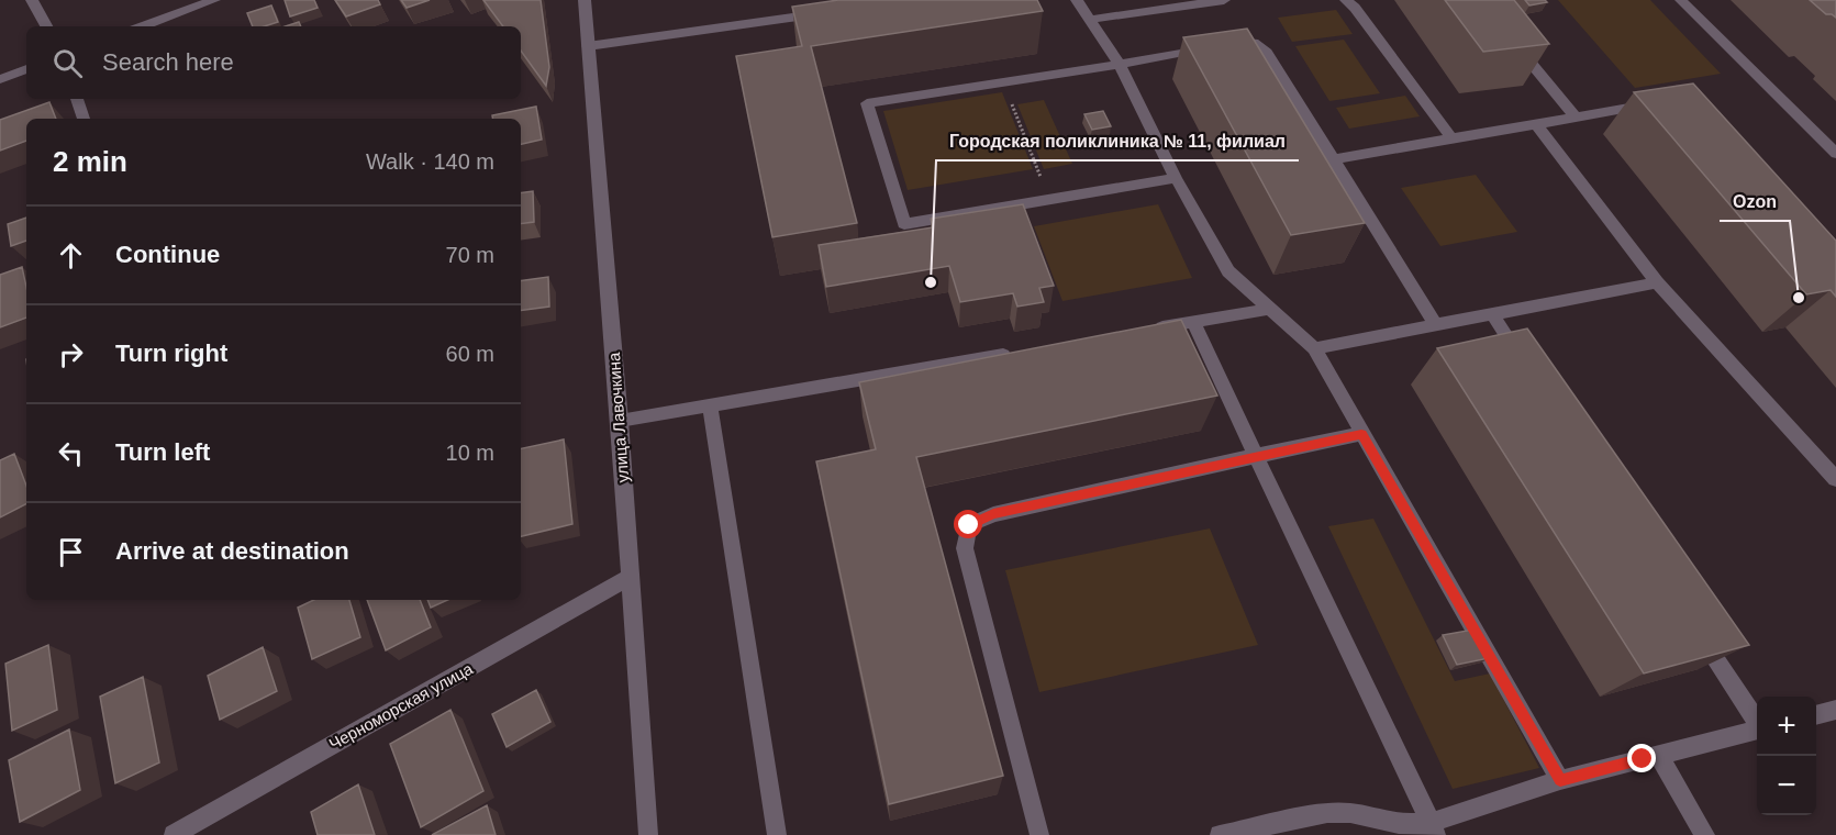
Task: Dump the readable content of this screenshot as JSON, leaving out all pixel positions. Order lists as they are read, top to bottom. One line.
{"streets":{"street":["улица Лавочкина","Черноморская улица"]},"crossings":[["улица Лавочкина","Черноморская улица"]],"places":["Городская поликлиника № 11, филиал","Ozon"],"page":{"search":"Search here","heading":["2 min","Walk · 140 m"],"list":[["Continue","70 m"],["Turn right","60 m"],["Turn left","10 m"],"Arrive at destination"],"map_buttons":["+","−"]}}
